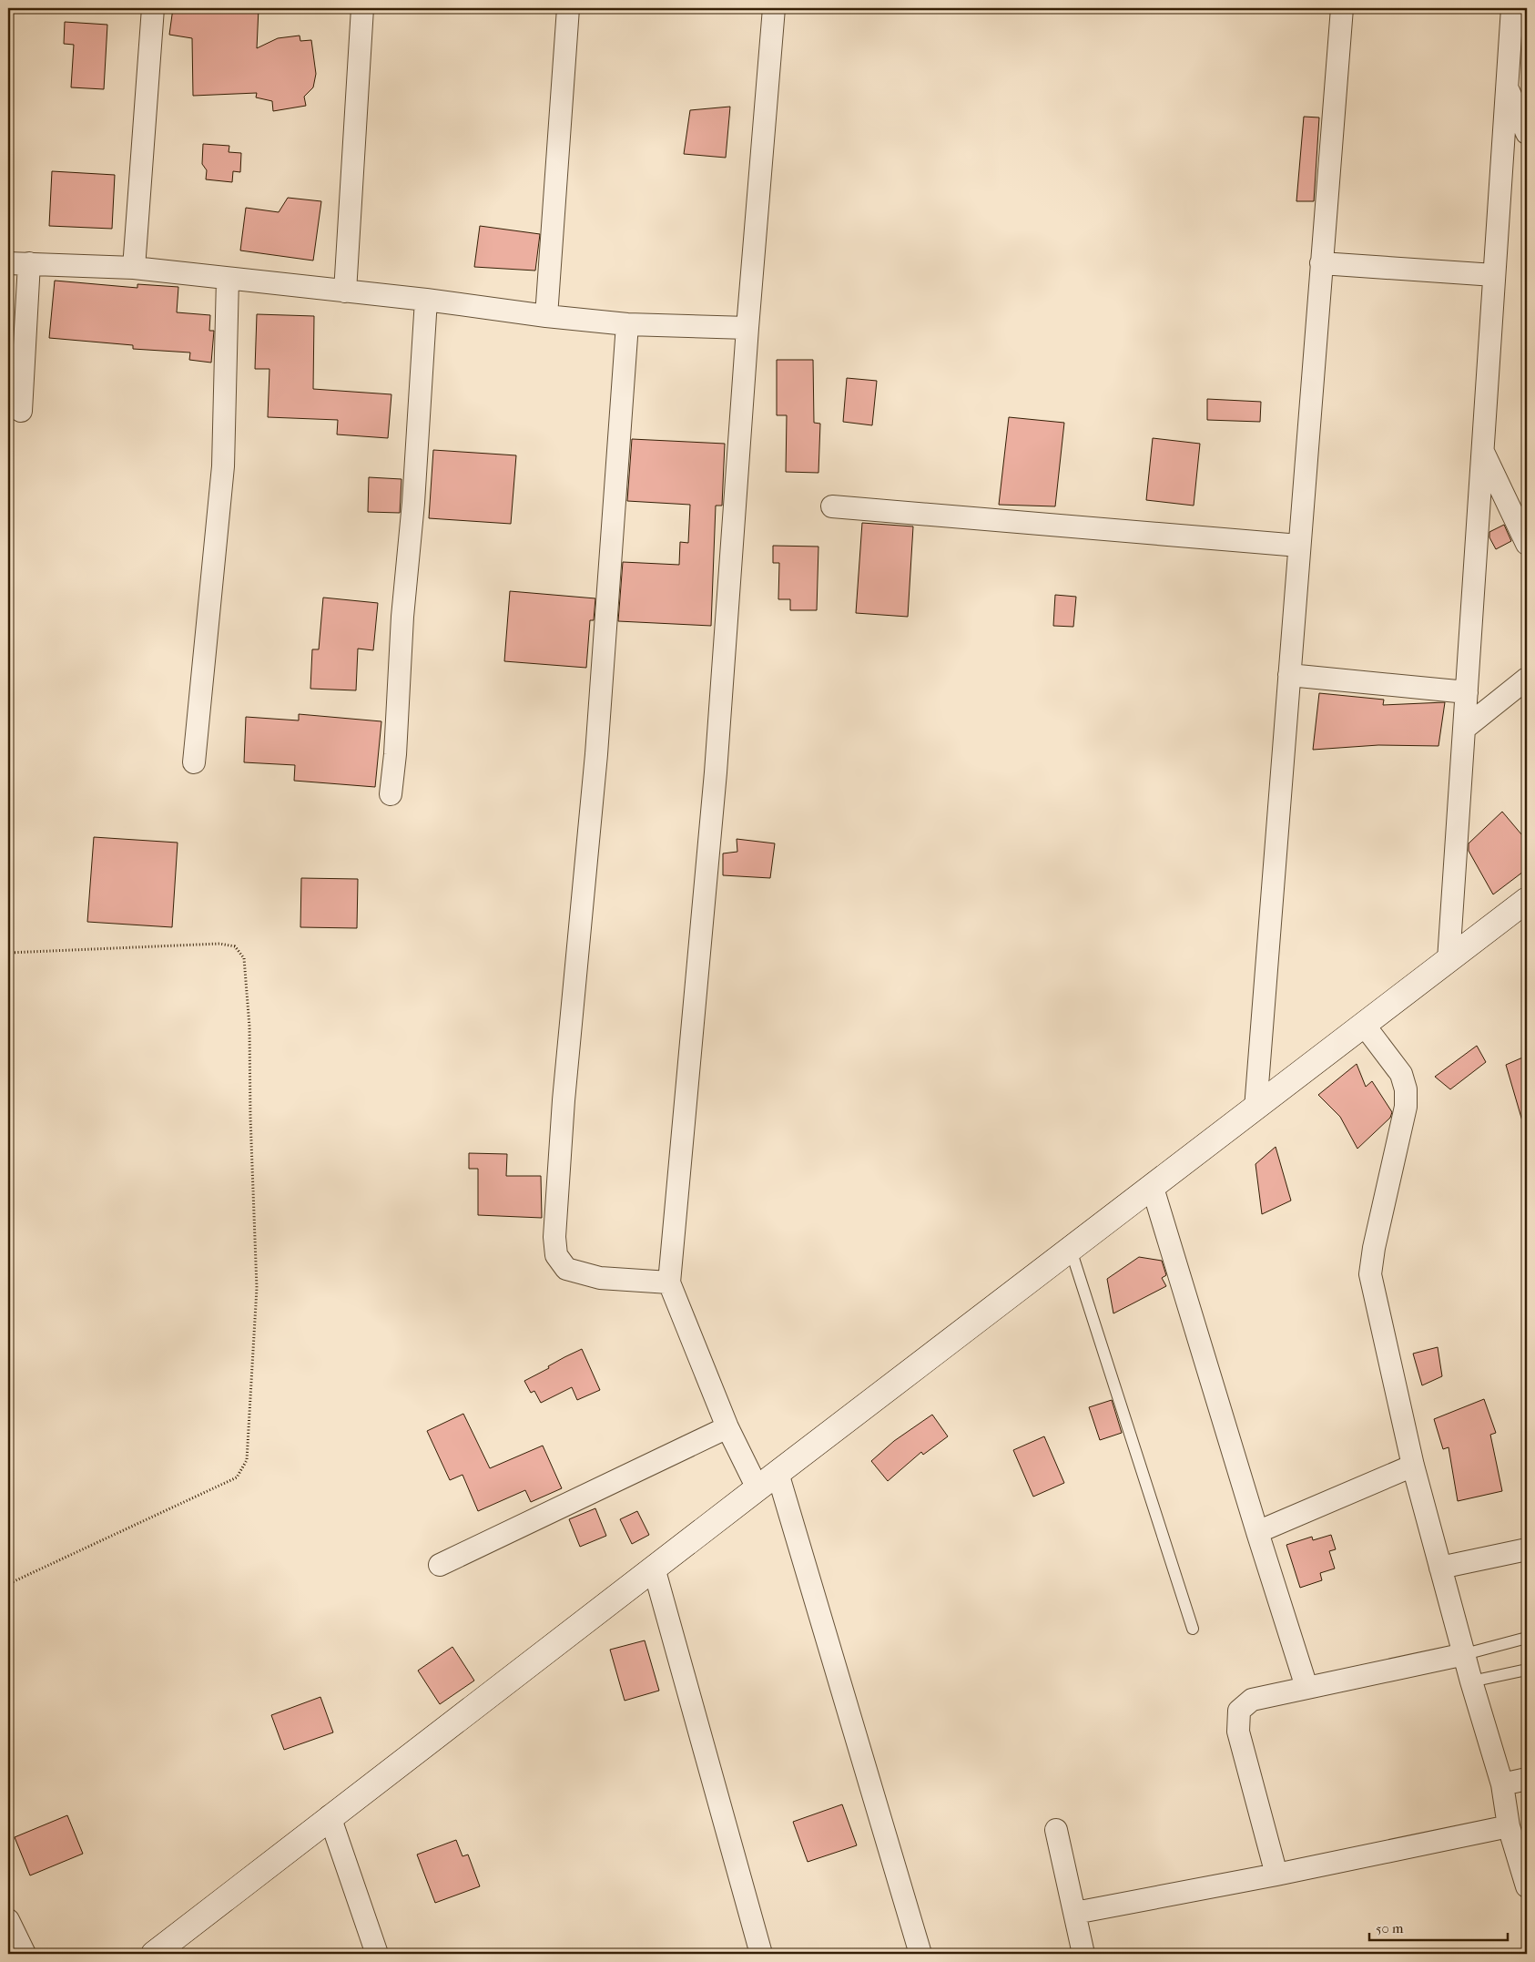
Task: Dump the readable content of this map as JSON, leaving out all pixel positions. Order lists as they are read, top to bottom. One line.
{"scale_bar":"50 m"}
